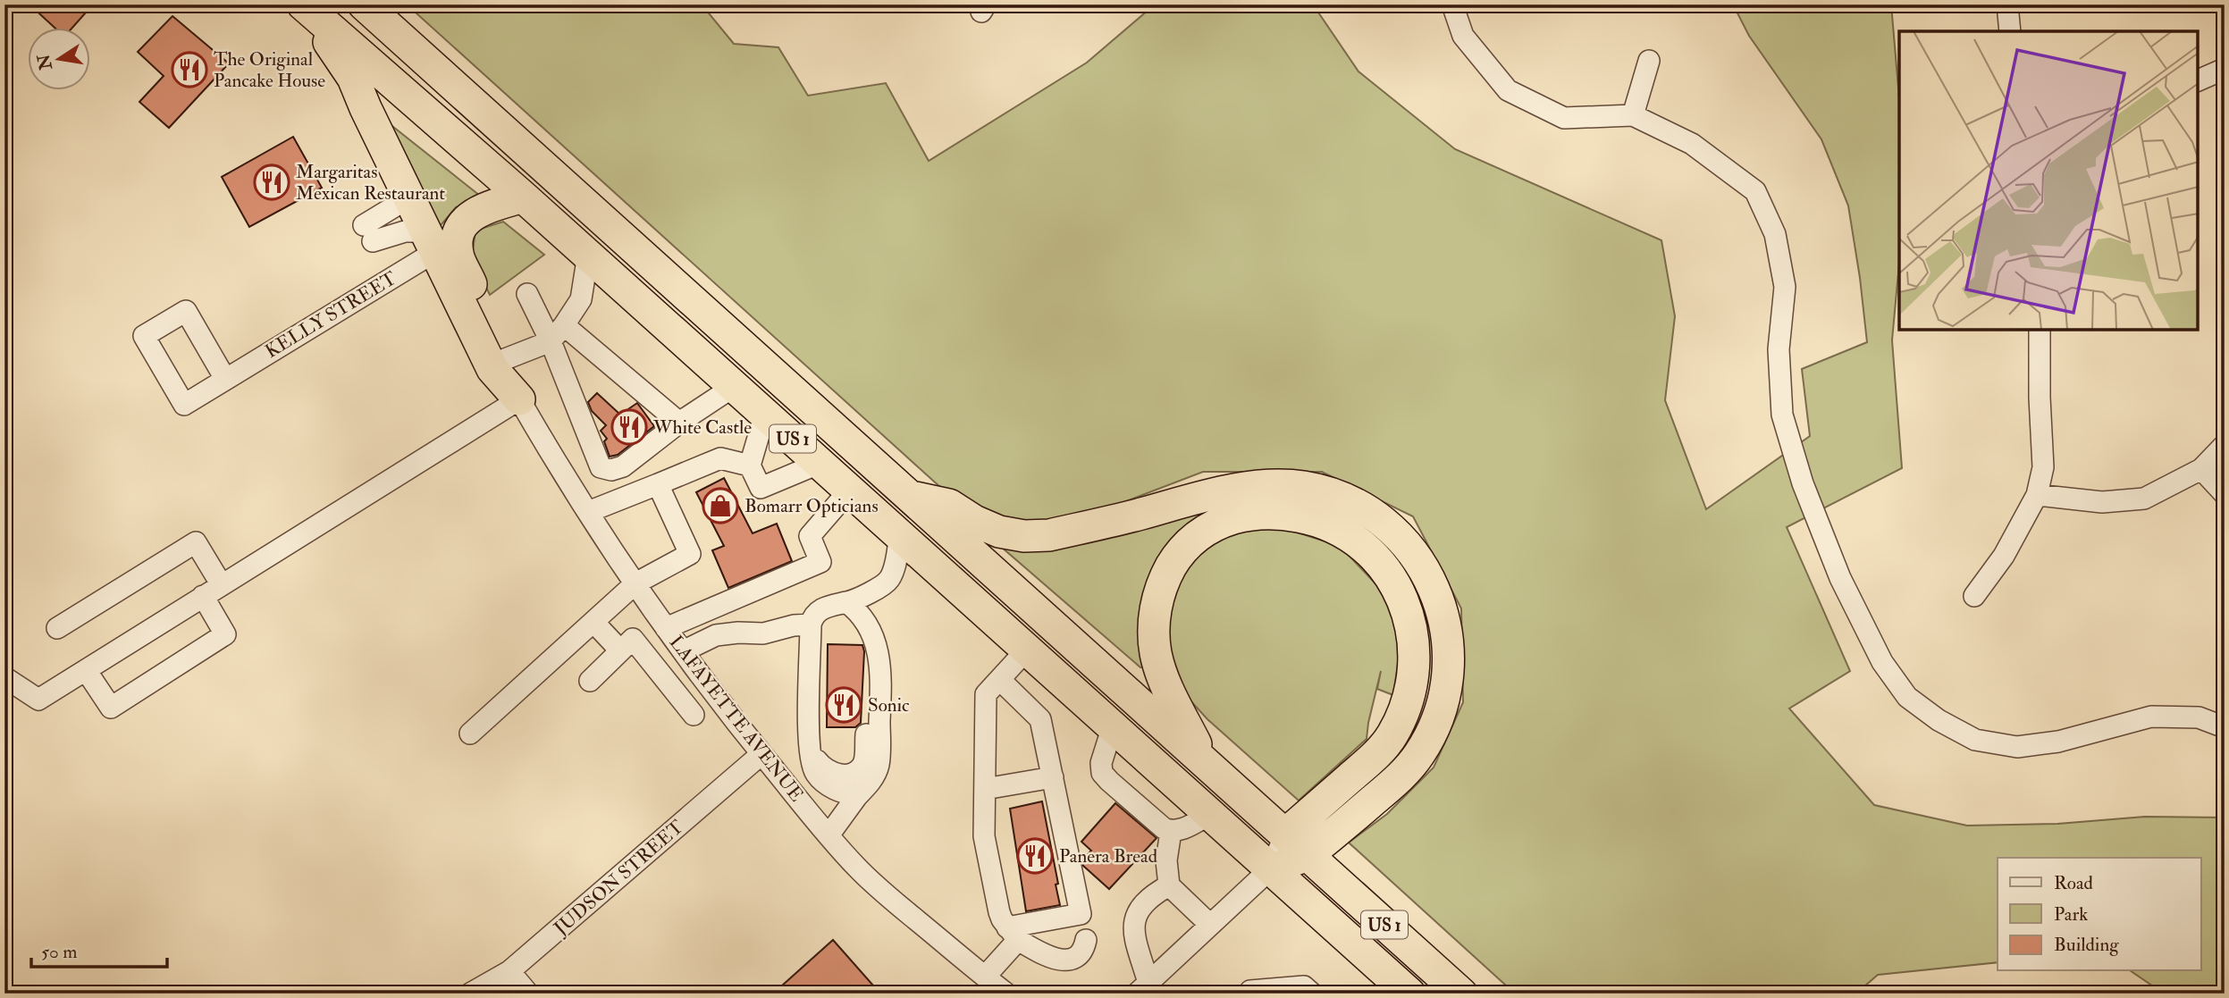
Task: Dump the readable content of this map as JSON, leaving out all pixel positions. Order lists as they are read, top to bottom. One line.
{"streets":{"highway":["US 1"],"street":["KELLY STREET","LAFAYETTE AVENUE","JUDSON STREET"]},"crossings":[["LAFAYETTE AVENUE","JUDSON STREET"]],"places":{"restaurant":["The Original Pancake House","Margaritas Mexican Restaurant","White Castle","Sonic","Panera Bread"],"shop":["Bomarr Opticians"]},"legend":["Road","Park","Building"],"scale_bar":"50 m","north":"left"}
